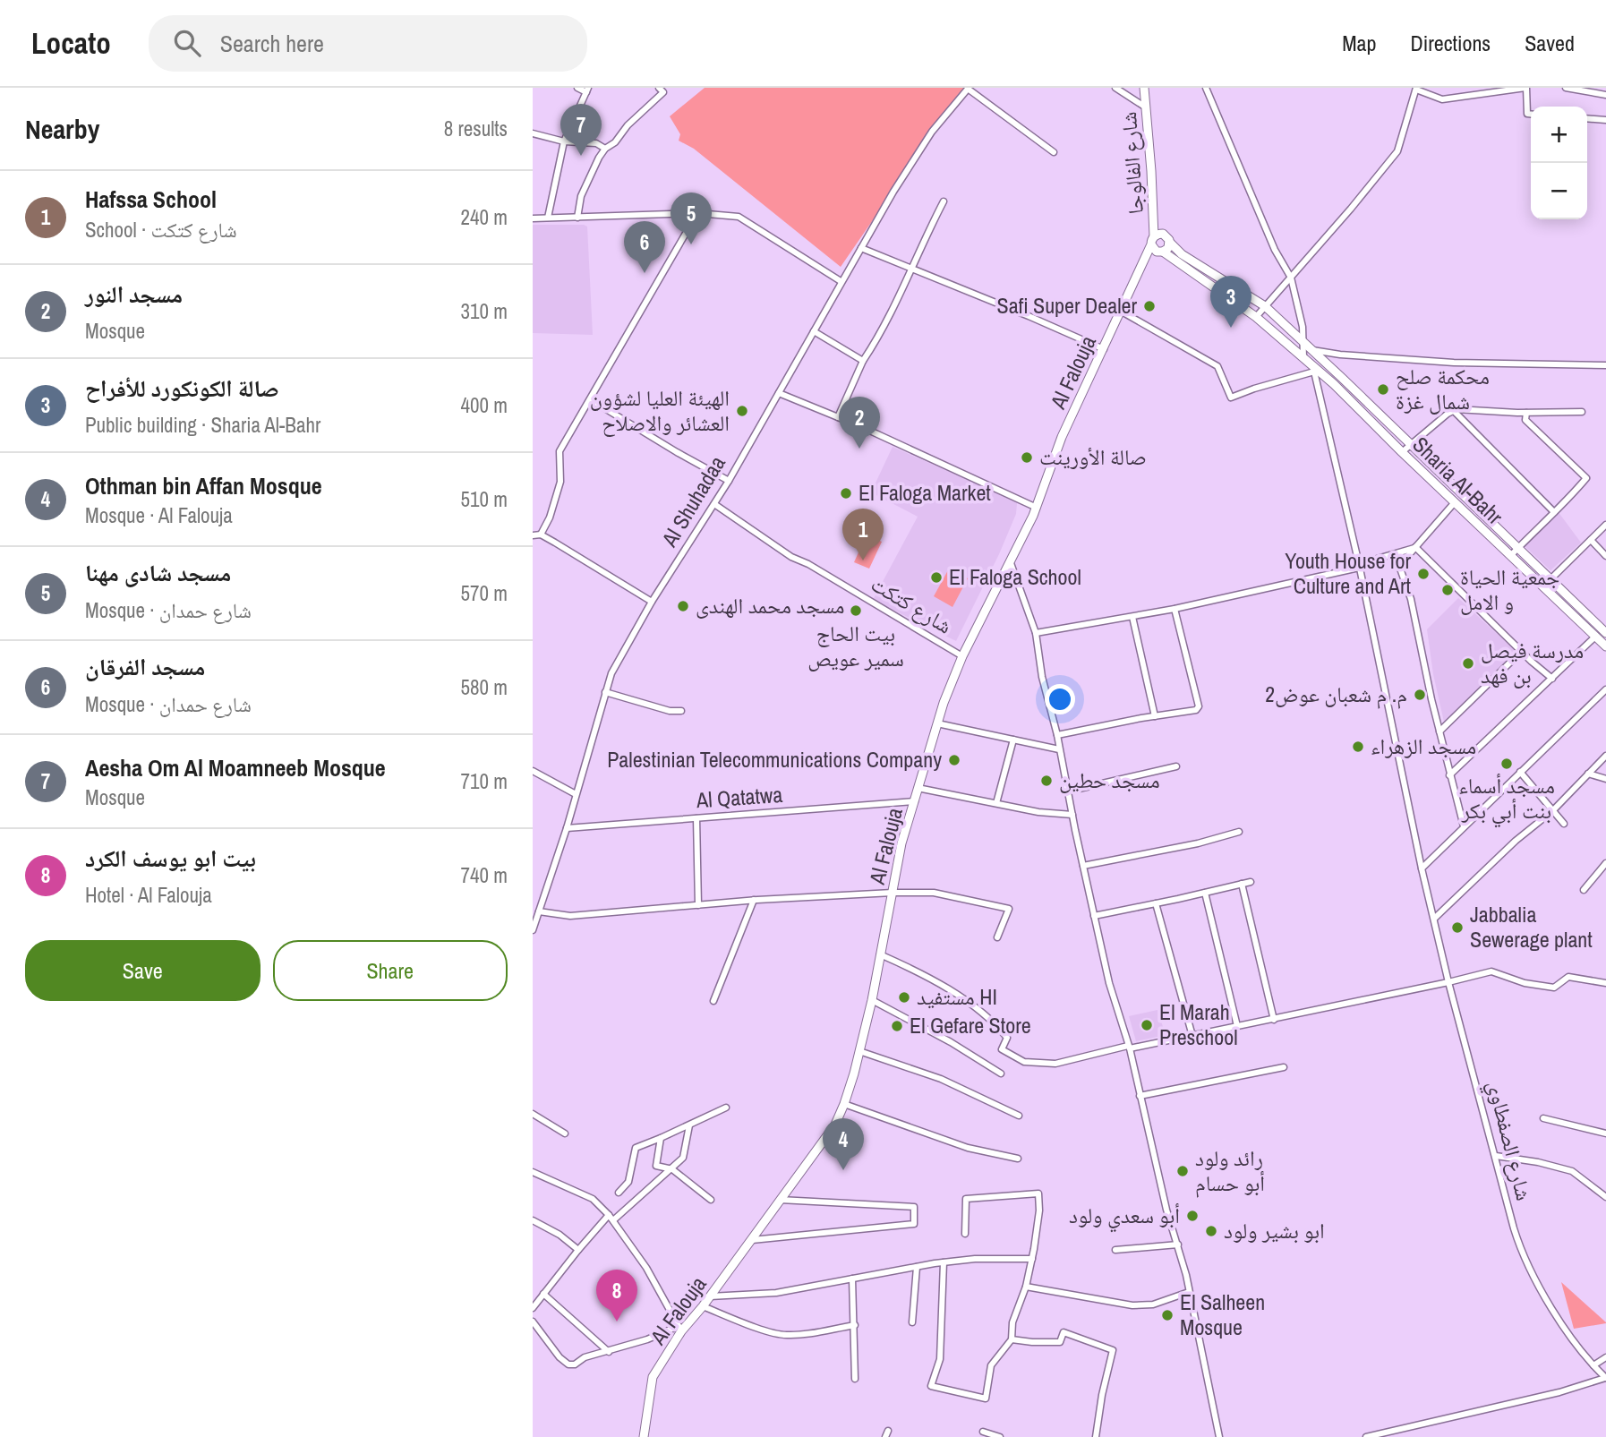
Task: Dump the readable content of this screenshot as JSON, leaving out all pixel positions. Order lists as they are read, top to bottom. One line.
{"streets":{"main road":["شارع الفالوجا","Al Falouja","Sharia Al-Bahr"],"street":["Al Shuhadaa","شارع كتكت","Al Qatatwa","شارع الصفطاوي"]},"crossings":[["شارع الفالوجا","Al Falouja"],["شارع الفالوجا","Sharia Al-Bahr"],["Al Falouja","Sharia Al-Bahr"],["Al Falouja","شارع كتكت"],["Al Falouja","Al Qatatwa"],["Sharia Al-Bahr","شارع الصفطاوي"],["Al Shuhadaa","شارع كتكت"],["Al Shuhadaa","Al Qatatwa"]],"places":["Safi Super Dealer","محكمة صلح شمال غزة","الهيئة العليا لشؤون العشائر والاصلاح","صالة الأورينت","El Faloga Market","Youth House for Culture and Art","El Faloga School","جمعية الحياة و الامل","مسجد محمد الهندى","بيت الحاج سمير عويص","مدرسة فيصل بن فهد","م. م شعبان عوض2","مسجد الزهراء","Palestinian Telecommunications Company","مسجد أسماء بنت أبي بكر","مسجد حطين","Jabbalia Sewerage plant","مستفيد HI","El Marah Preschool","El Gefare Store","رائد ولود أبو حسام","أبو سعدي ولود","ابو بشير ولود","El Salheen Mosque"],"page":{"header":"Locato","search":"Search here","nav":["Map","Directions","Saved"],"heading":["Nearby","8 results"],"pins":["7","5","6","3","2","1","4","8"],"map_buttons":["+","−"],"list":[{"mark":"1","name":"Hafssa School","note":"School · شارع كتكت","value":"240 m"},{"mark":"2","name":"مسجد النور","note":"Mosque","value":"310 m"},{"mark":"3","name":"صالة الكونكورد للأفراح","note":"Public building · Sharia Al-Bahr","value":"400 m"},{"mark":"4","name":"Othman bin Affan Mosque","note":"Mosque · Al Falouja","value":"510 m"},{"mark":"5","name":"مسجد شادى مهنا","note":"Mosque · شارع حمدان","value":"570 m"},{"mark":"6","name":"مسجد الفرقان","note":"Mosque · شارع حمدان","value":"580 m"},{"mark":"7","name":"Aesha Om Al Moamneeb Mosque","note":"Mosque","value":"710 m"},{"mark":"8","name":"بيت ابو يوسف الكرد","note":"Hotel · Al Falouja","value":"740 m"}],"buttons":["Save","Share"]}}
